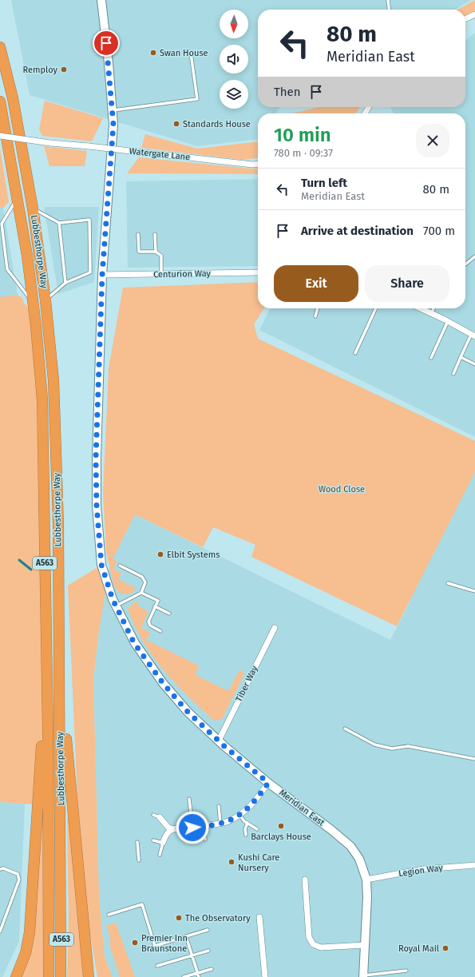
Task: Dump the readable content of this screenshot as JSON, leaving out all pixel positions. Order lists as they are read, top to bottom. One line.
{"streets":{"highway":["Lubbesthorpe Way","A563"],"street":["Watergate Lane","Centurion Way","Tiber Way","Meridian East","Legion Way"]},"crossings":[["Centurion Way","Meridian East"],["Tiber Way","Meridian East"],["Meridian East","Legion Way"]],"parks":["Wood Close"],"places":["Swan House","Remploy","Standards House","Elbit Systems","Barclays House","Kushi Care Nursery","The Observatory","Premier Inn Braunstone","Royal Mail"],"north":"bottom","page":{"turn":["80 m","Meridian East"],"then":"Then","heading":["10 min","780 m · 09:37"],"list":[{"name":"Turn left","note":"Meridian East","value":"80 m"},{"name":"Arrive at destination","value":"700 m"}],"buttons":["Exit","Share"]}}
